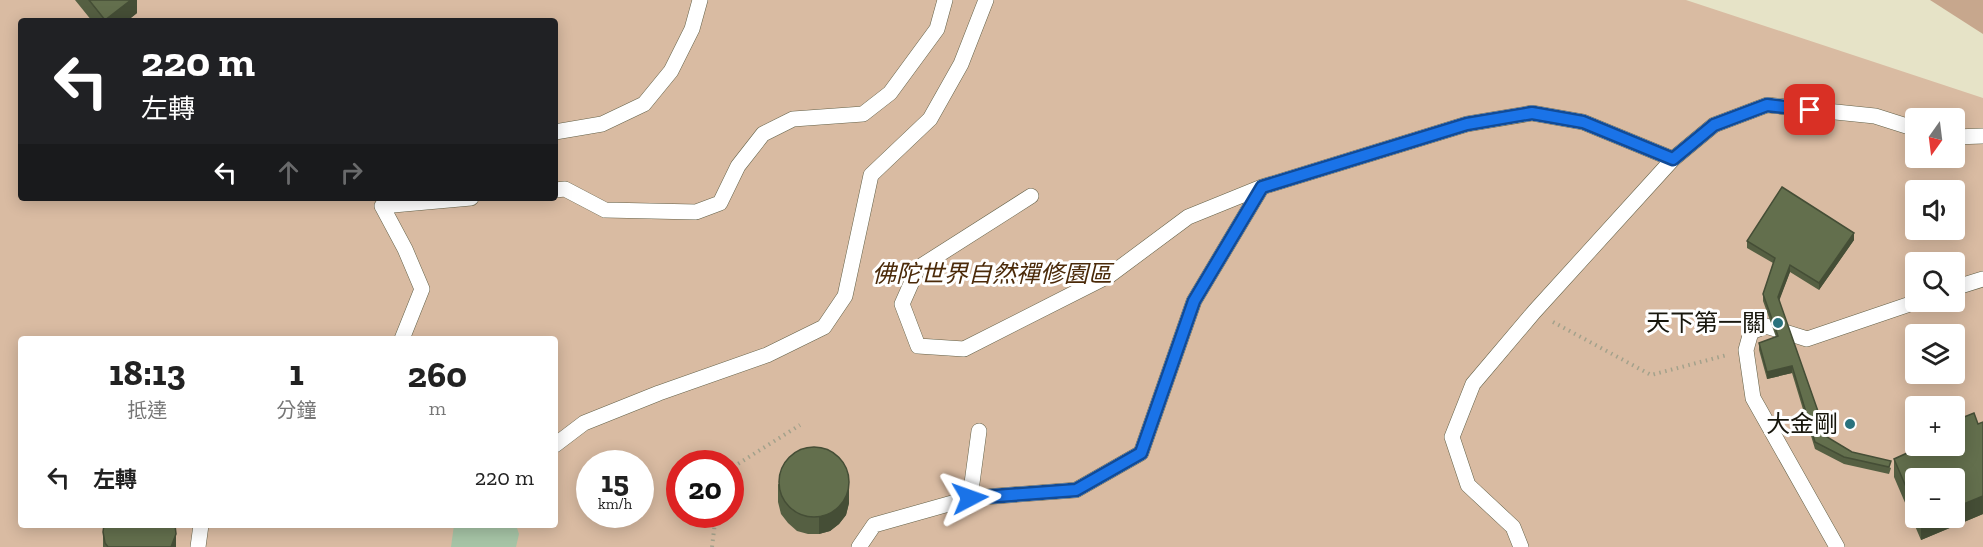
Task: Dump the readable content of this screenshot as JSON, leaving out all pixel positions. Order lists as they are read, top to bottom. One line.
{"parks":["佛陀世界自然禪修園區"],"places":["天下第一關","大金剛"],"north":"bottom","page":{"turn":["220 m","左轉"],"map_buttons":["+","−"],"eta":["18:13","抵達","1","分鐘","260","m"],"list":[{"name":"左轉","value":"220 m"}],"speed":"15 km/h","limit":"20"}}
